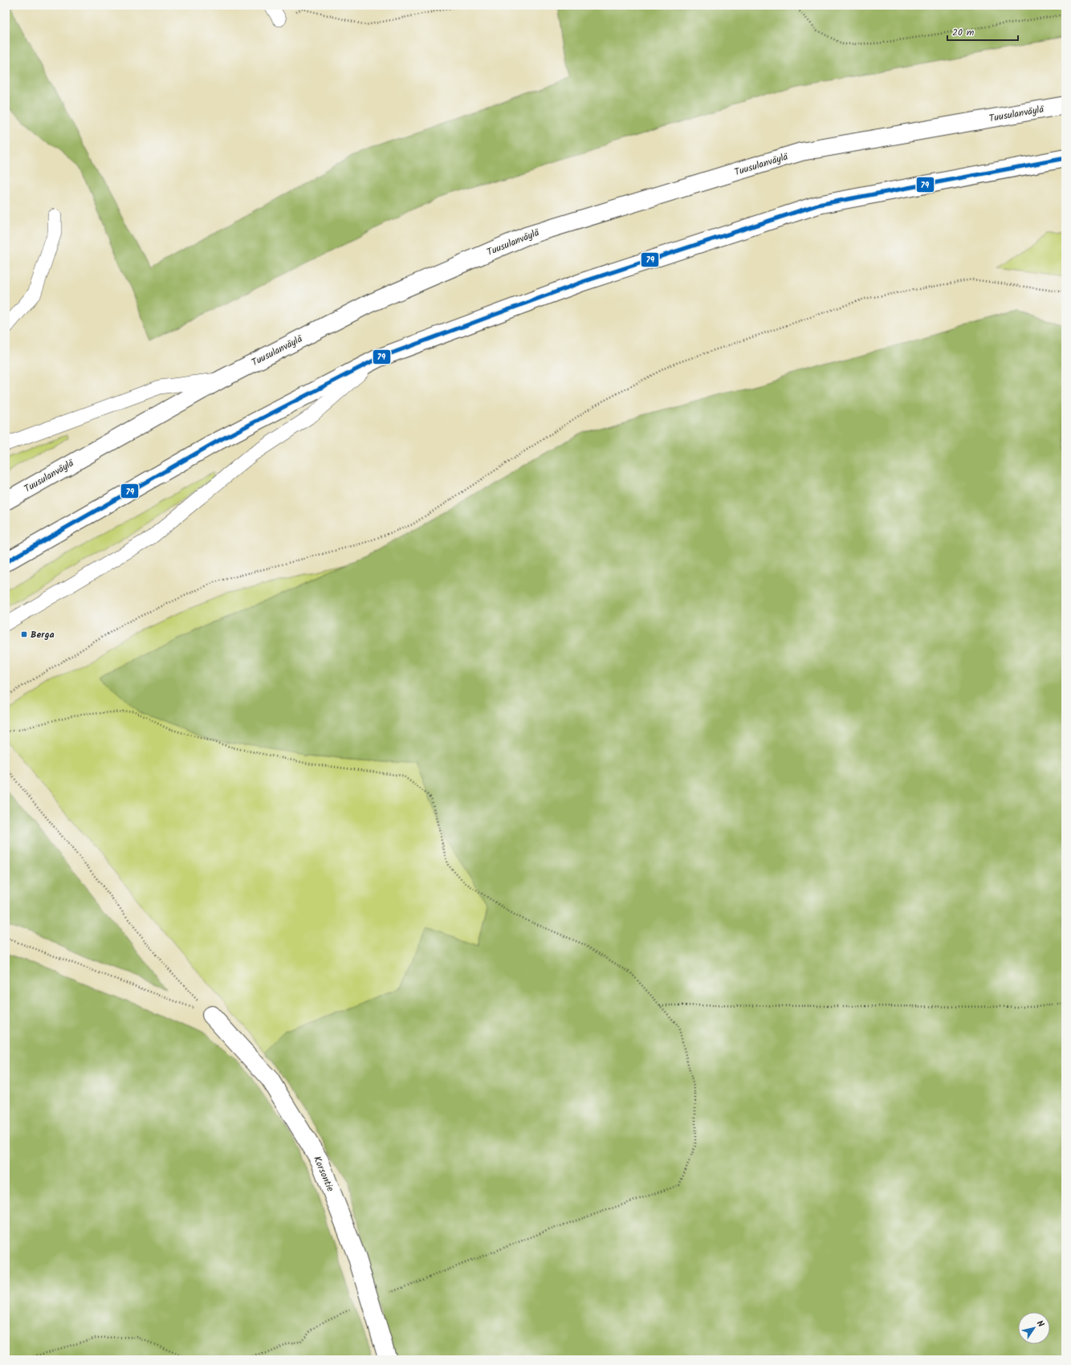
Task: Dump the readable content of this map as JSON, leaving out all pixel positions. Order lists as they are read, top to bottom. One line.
{"streets":{"main road":["Tuusulanväylä","Korsontie"]},"places":{"transit":["Berga"]},"lines":["transit line 79"],"scale_bar":"20 m","north":"top right"}
